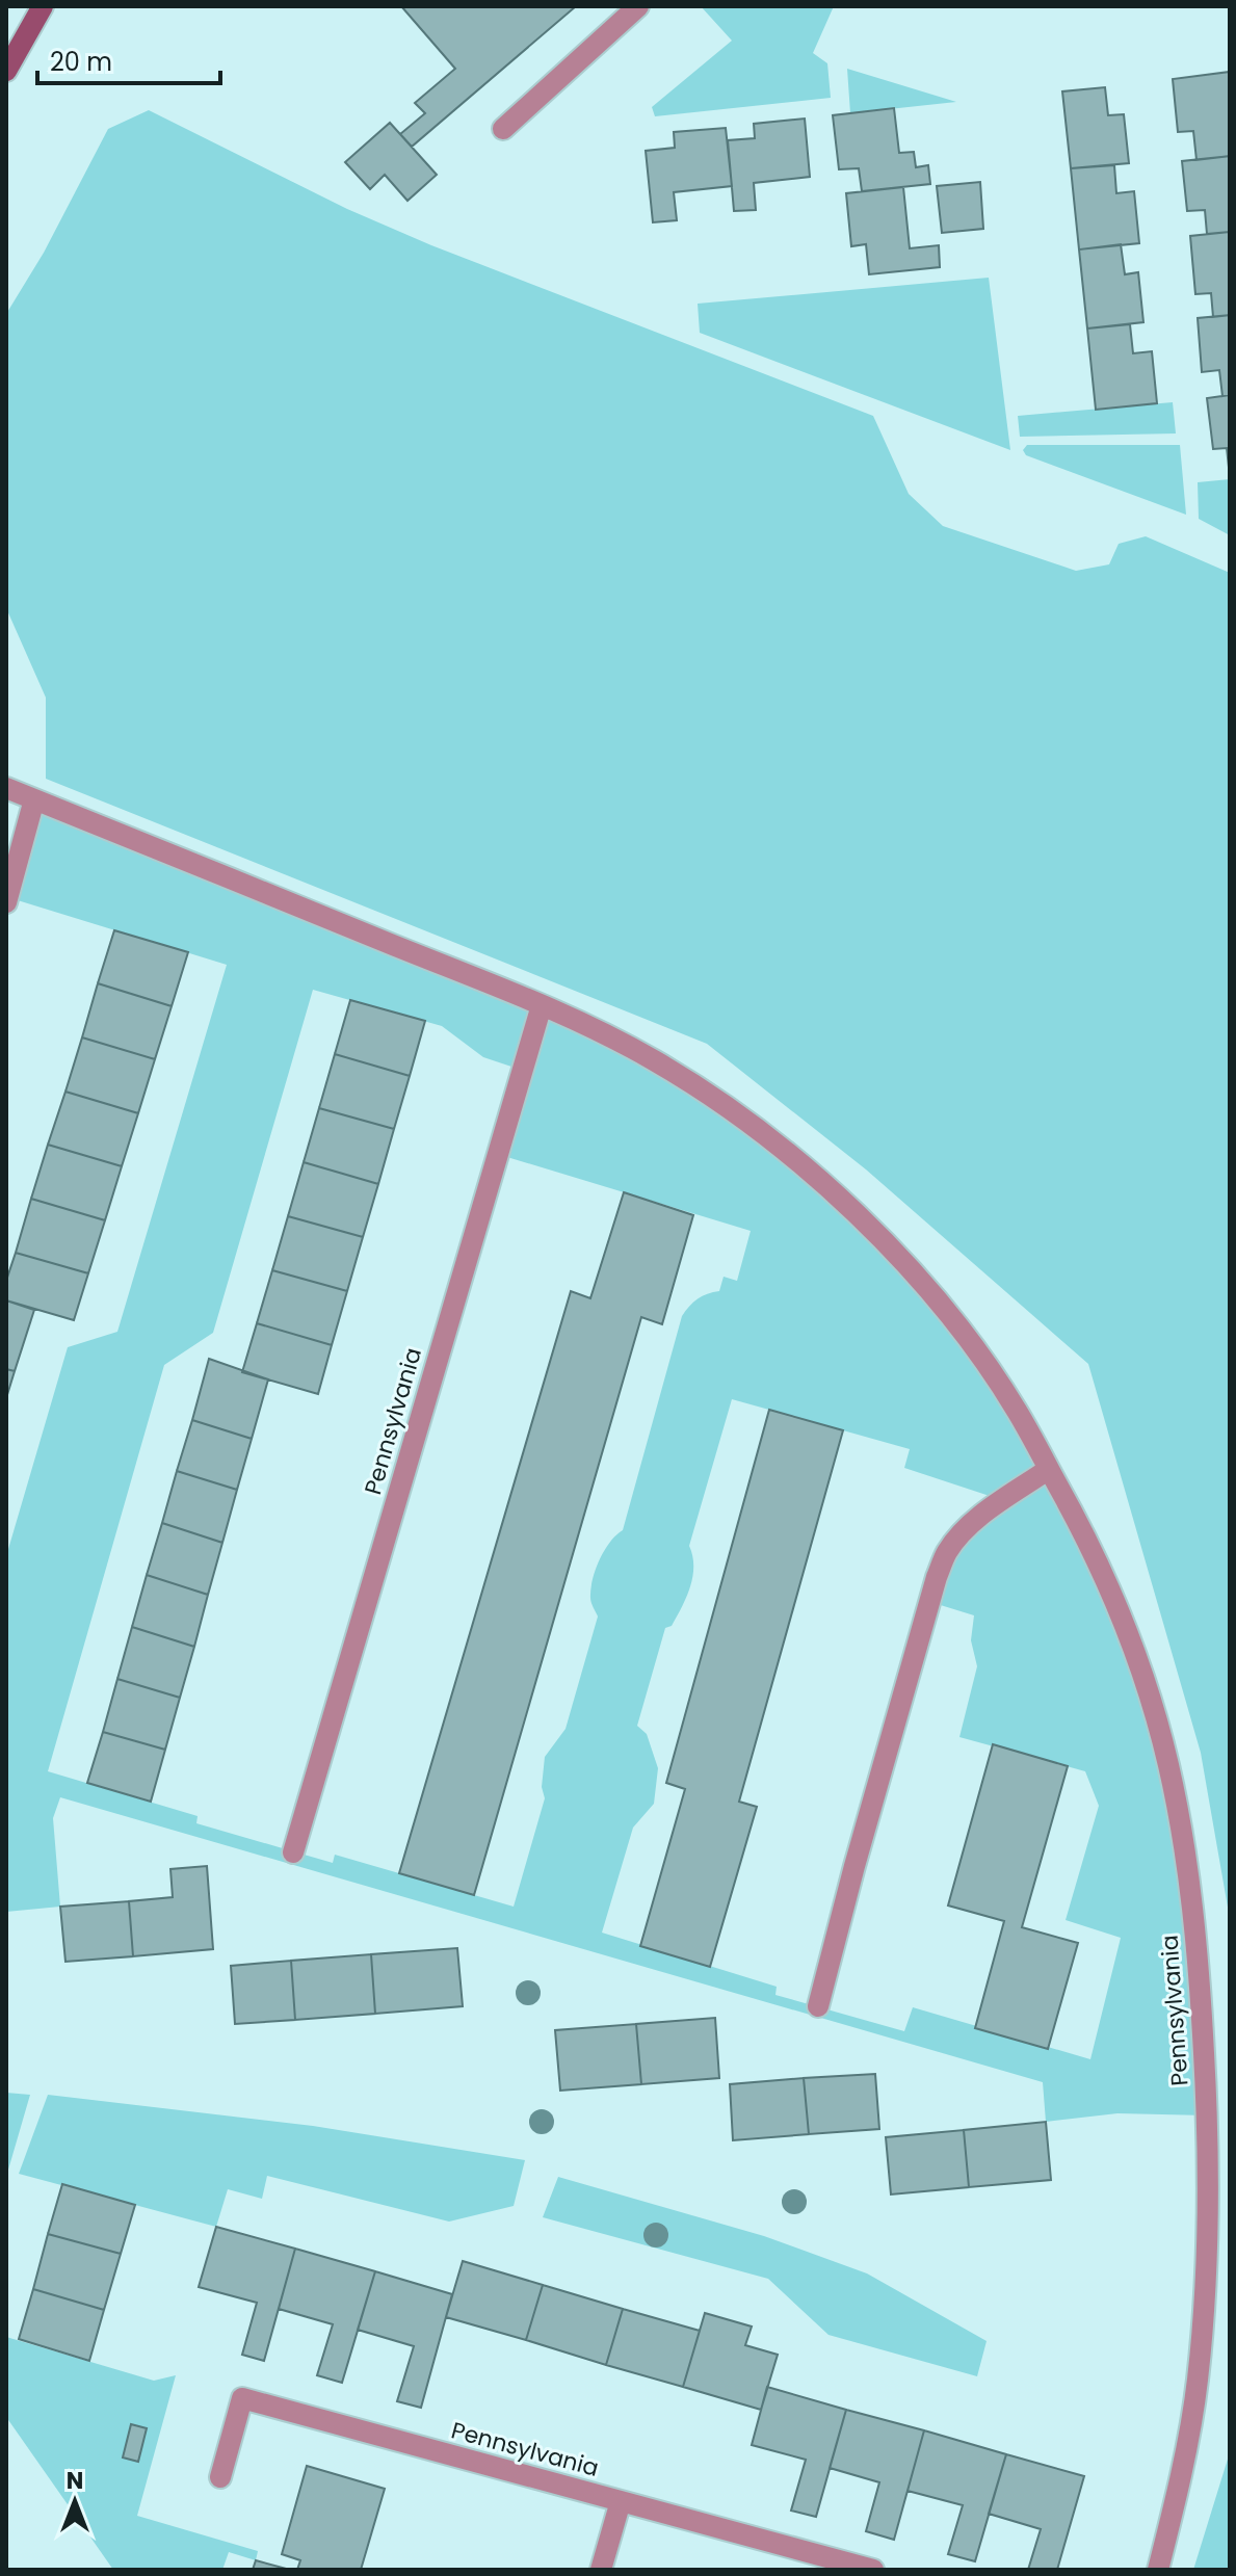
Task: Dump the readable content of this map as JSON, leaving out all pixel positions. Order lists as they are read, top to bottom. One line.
{"streets":{"street":["Pennsylvania"]},"scale_bar":"20 m","north":"top"}
